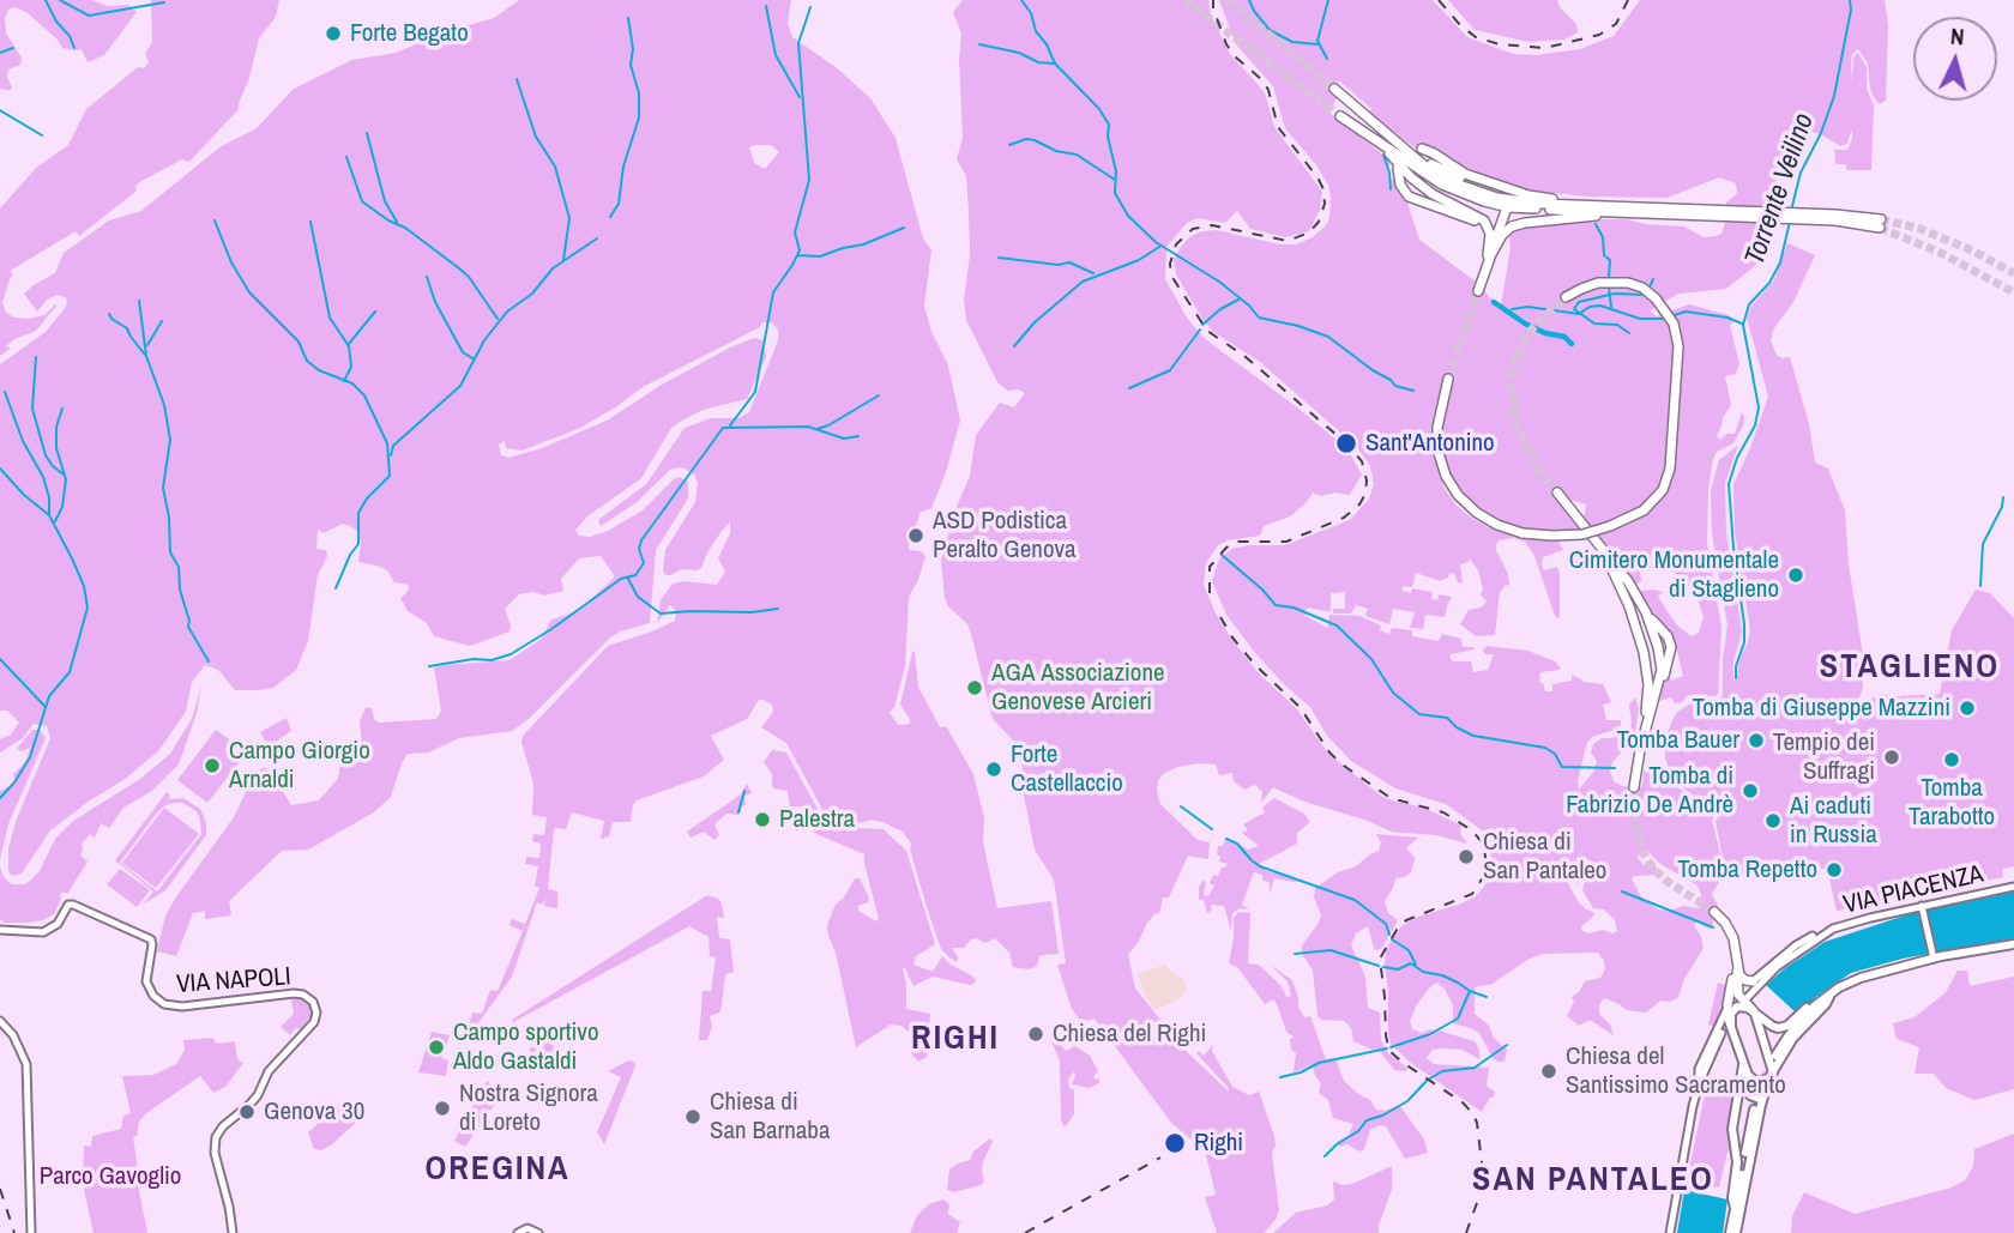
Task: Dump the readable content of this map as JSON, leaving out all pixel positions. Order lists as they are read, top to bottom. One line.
{"streets":{"street":["VIA PIACENZA","VIA NAPOLI"]},"districts":["STAGLIENO","RIGHI","OREGINA","SAN PANTALEO"],"water":["Torrente Veilino"],"parks":["Parco Gavoglio"],"places":["Forte Begato","Sant'Antonino","ASD Podistica Peralto Genova","Cimitero Monumentale di Staglieno","AGA Associazione Genovese Arcieri","Tomba di Giuseppe Mazzini","Tomba Bauer","Tempio dei Suffragi","Tomba Tarabotto","Campo Giorgio Arnaldi","Forte Castellaccio","Tomba di Fabrizio De Andrè","Palestra","Ai caduti in Russia","Chiesa di San Pantaleo","Tomba Repetto","Chiesa del Righi","Campo sportivo Aldo Gastaldi","Chiesa del Santissimo Sacramento","Nostra Signora di Loreto","Genova 30","Chiesa di San Barnaba","Righi"],"north":"top"}
